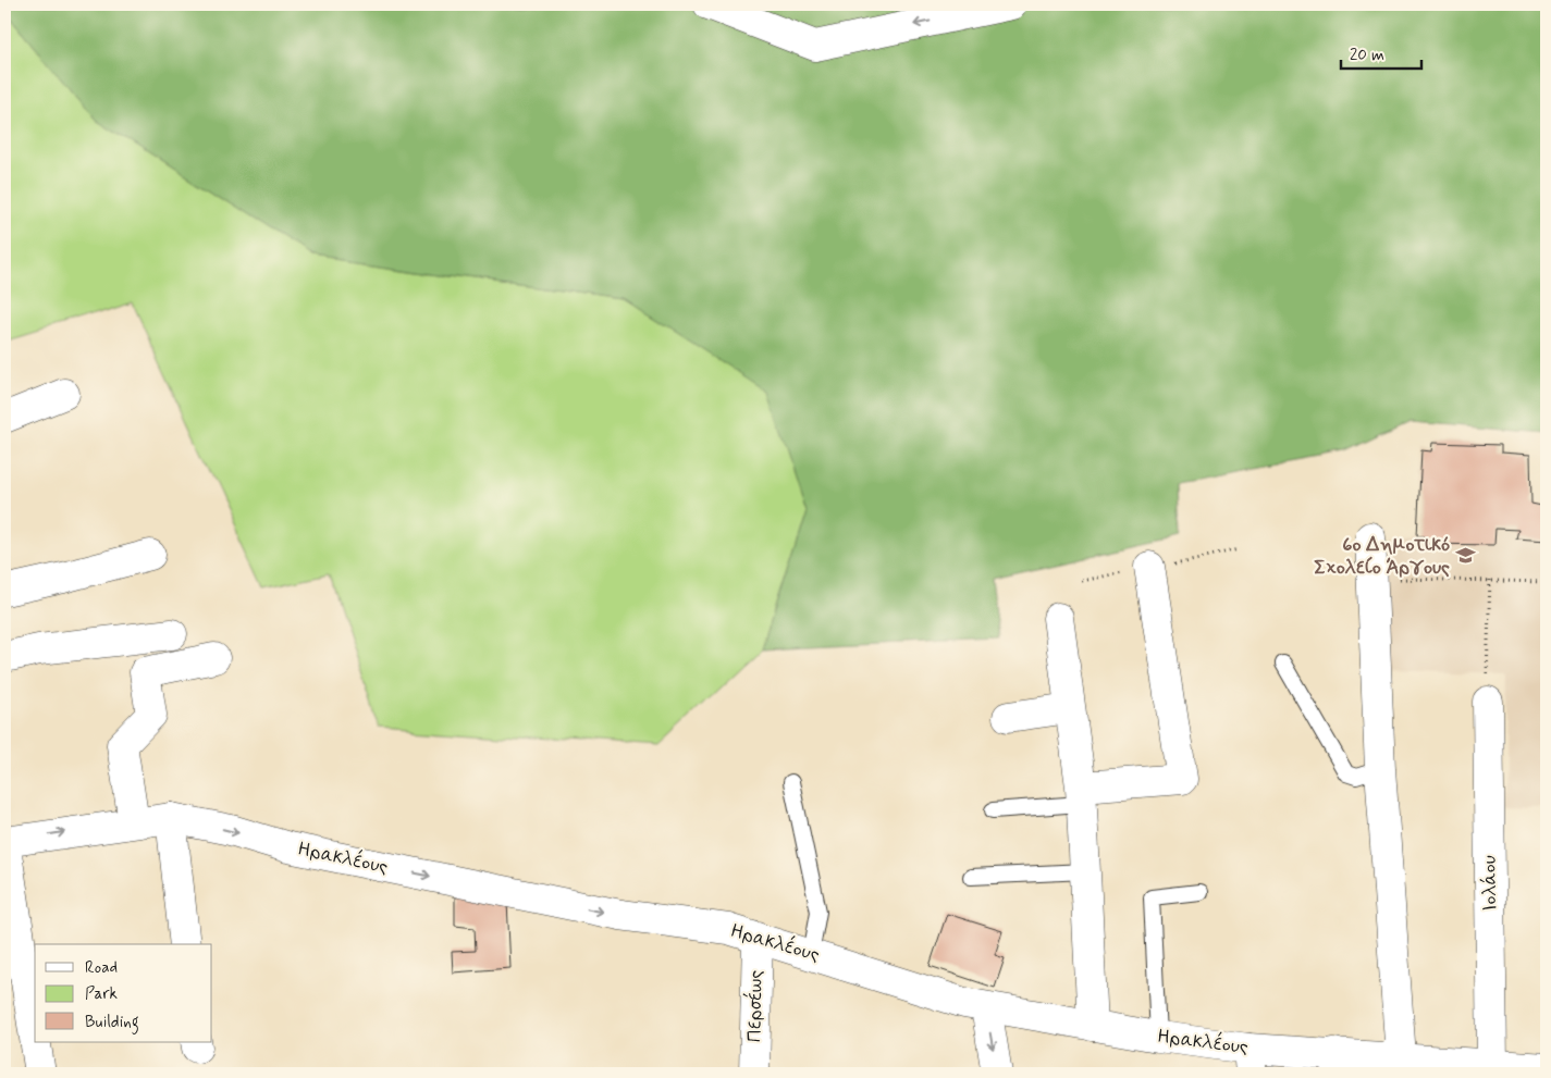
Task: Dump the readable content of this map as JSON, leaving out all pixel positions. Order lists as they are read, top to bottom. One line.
{"streets":{"street":["Ηρακλέους","Ιολάου","Περσέως"]},"crossings":[["Ηρακλέους","Ιολάου"],["Ηρακλέους","Περσέως"]],"one_way":["Ηρακλέους"],"places":{"school or university":["6ο Δημοτικό Σχολείο Άργους"]},"legend":["Road","Park","Building"],"scale_bar":"20 m"}
